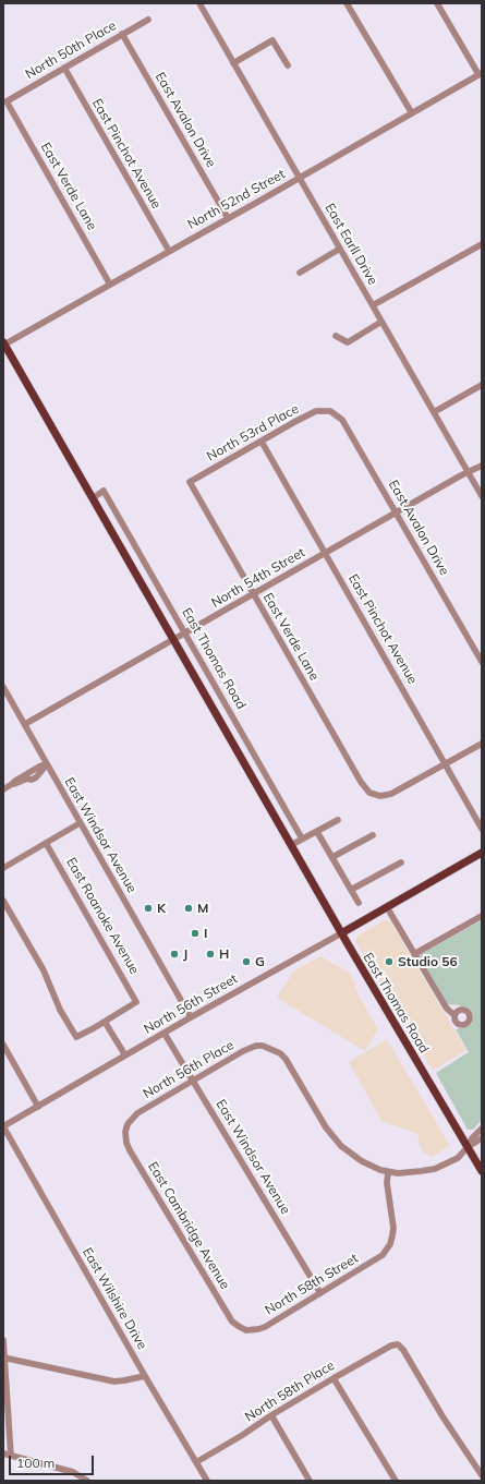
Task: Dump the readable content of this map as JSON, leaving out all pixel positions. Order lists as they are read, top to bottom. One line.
{"streets":{"main road":["East Thomas Road","North 56th Street"],"street":["North 50th Place","East Avalon Drive","East Pinchot Avenue","East Verde Lane","North 52nd Street","East Earll Drive","North 53rd Place","North 54th Street","East Windsor Avenue","East Roanoke Avenue","North 56th Place","East Cambridge Avenue","North 58th Street","East Wilshire Drive","North 58th Place"]},"crossings":[["North 50th Place","East Avalon Drive"],["North 50th Place","East Pinchot Avenue"],["North 50th Place","East Verde Lane"],["East Avalon Drive","North 52nd Street"],["East Avalon Drive","North 53rd Place"],["East Avalon Drive","North 54th Street"],["East Pinchot Avenue","East Verde Lane"],["East Pinchot Avenue","North 52nd Street"],["East Pinchot Avenue","North 53rd Place"],["East Pinchot Avenue","North 54th Street"],["East Verde Lane","North 52nd Street"],["East Verde Lane","North 53rd Place"],["East Verde Lane","North 54th Street"],["North 52nd Street","East Earll Drive"],["North 52nd Street","East Thomas Road"],["East Earll Drive","North 54th Street"],["North 54th Street","East Thomas Road"],["North 54th Street","East Windsor Avenue"],["East Thomas Road","North 56th Street"],["East Windsor Avenue","North 56th Street"],["East Windsor Avenue","North 56th Place"],["East Windsor Avenue","North 58th Street"],["North 56th Street","East Wilshire Drive"],["North 56th Place","East Cambridge Avenue"],["North 56th Place","North 58th Street"],["East Cambridge Avenue","North 58th Street"],["East Wilshire Drive","North 58th Place"]],"places":["K","M","I","J","H","G","Studio 56"],"scale_bar":"100 m"}
